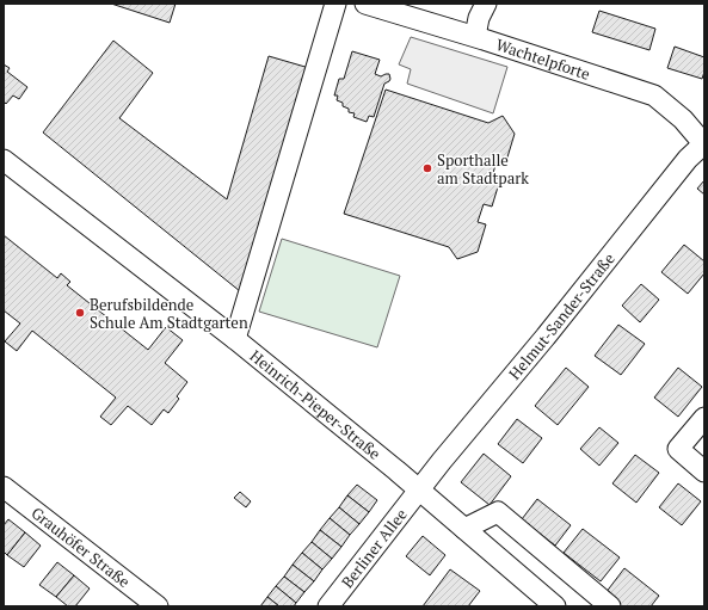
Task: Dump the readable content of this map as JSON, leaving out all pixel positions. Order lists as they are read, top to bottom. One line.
{"streets":{"street":["Wachtelpforte","Helmut-Sander-Straße","Heinrich-Pieper-Straße","Grauhöfer Straße","Berliner Allee"]},"crossings":[["Wachtelpforte","Helmut-Sander-Straße"],["Helmut-Sander-Straße","Heinrich-Pieper-Straße"],["Helmut-Sander-Straße","Berliner Allee"],["Heinrich-Pieper-Straße","Berliner Allee"]],"places":["Sporthalle am Stadtpark","Berufsbildende Schule Am Stadtgarten"]}
